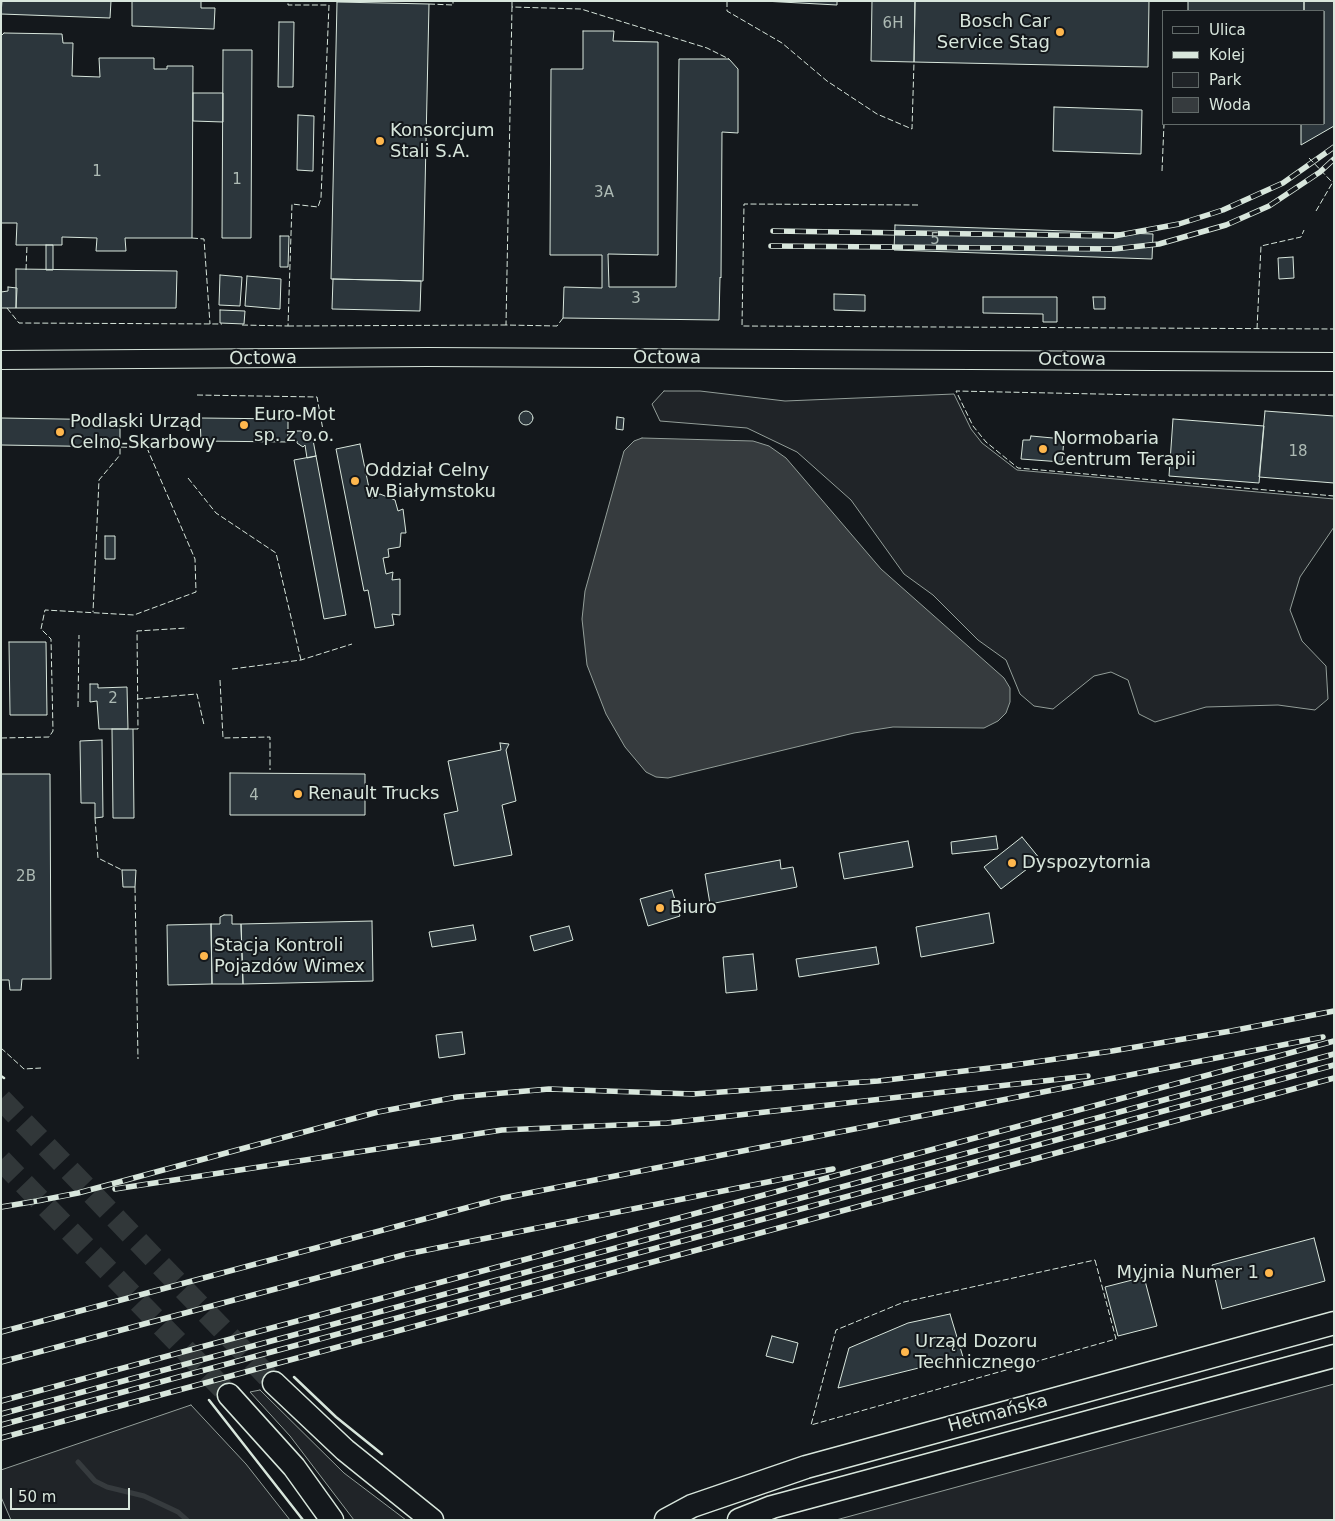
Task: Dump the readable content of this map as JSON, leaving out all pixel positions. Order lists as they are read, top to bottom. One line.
{"streets":{"main road":["Hetmańska"],"street":["Octowa"]},"places":["Bosch Car Service Stag","Konsorcjum Stali S.A.","Euro-Mot sp. z o.o.","Podlaski Urząd Celno-Skarbowy","Normobaria Centrum Terapii","Oddział Celny w Białymstoku","Renault Trucks","Dyspozytornia","Biuro","Stacja Kontroli Pojazdów Wimex","Myjnia Numer 1","Urząd Dozoru Technicznego"],"house_numbers":["6H","1","1","3A","5","3","18","2","4","2B"],"legend":["Ulica","Kolej","Park","Woda"],"scale_bar":"50 m"}
